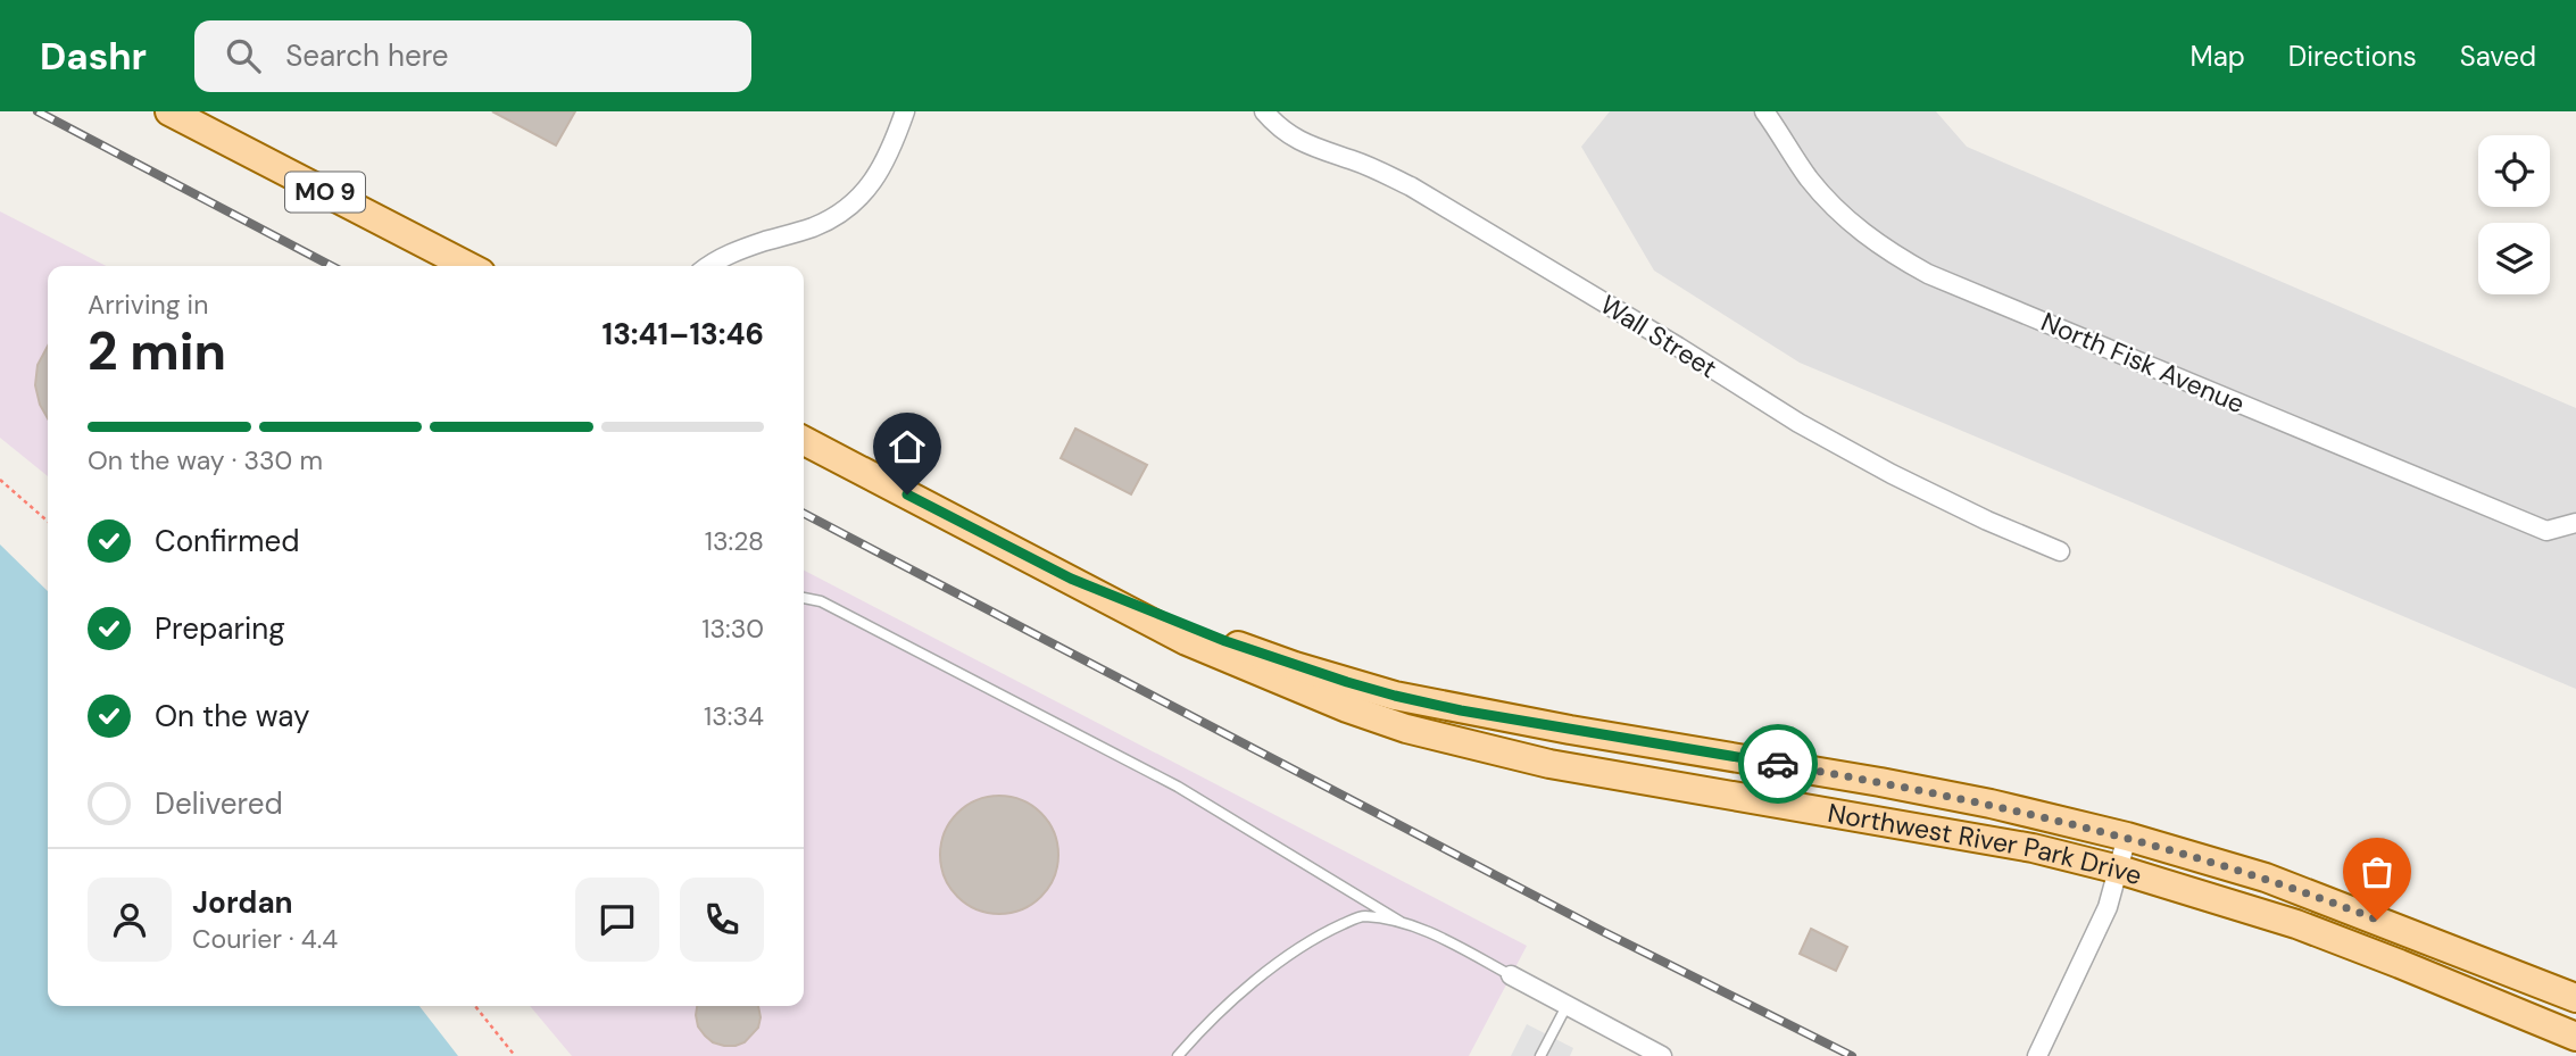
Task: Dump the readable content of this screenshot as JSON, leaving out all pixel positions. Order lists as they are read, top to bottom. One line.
{"streets":{"main road":["MO 9","Northwest River Park Drive"],"street":["Wall Street","North Fisk Avenue"]},"page":{"header":"Dashr","search":"Search here","nav":["Map","Directions","Saved"],"heading":["2 min","Arriving in","13:41–13:46"],"panel":["Jordan","Courier · 4.4"],"bar":"On the way · 330 m","list":[["Confirmed","13:28"],["Preparing","13:30"],["On the way","13:34"],"Delivered"]}}
